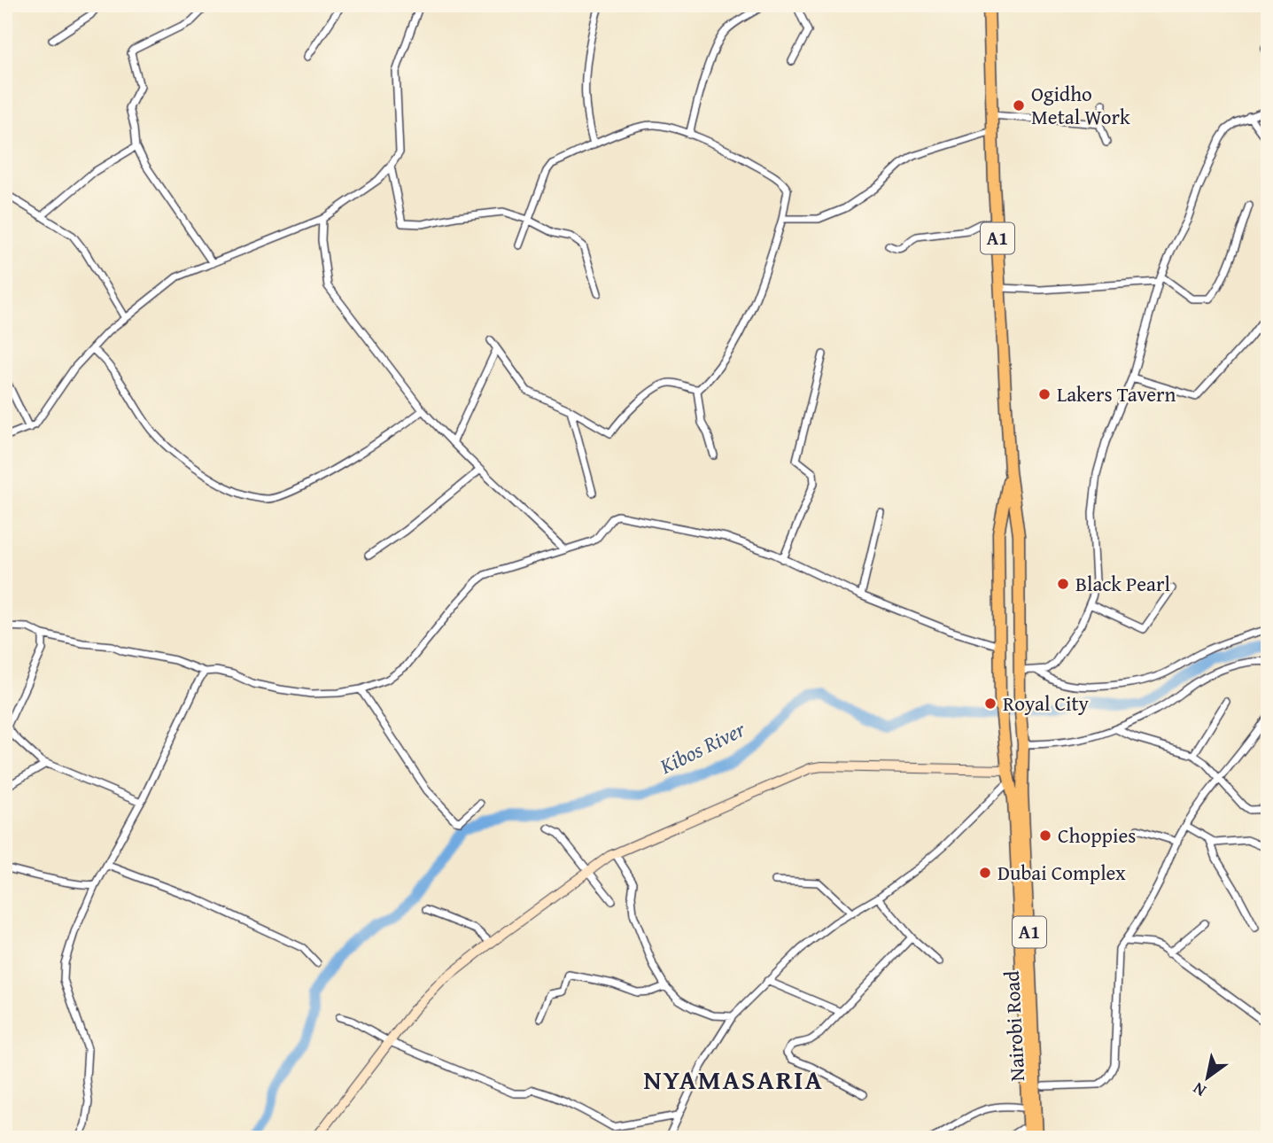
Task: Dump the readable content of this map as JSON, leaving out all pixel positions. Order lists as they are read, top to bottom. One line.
{"streets":{"highway":["A1","Nairobi Road"]},"crossings":[["A1","Nairobi Road"]],"districts":["NYAMASARIA"],"water":["Kibos River"],"places":["Ogidho Metal Work","Lakers Tavern","Black Pearl","Royal City","Choppies","Dubai Complex"],"north":"bottom left"}
